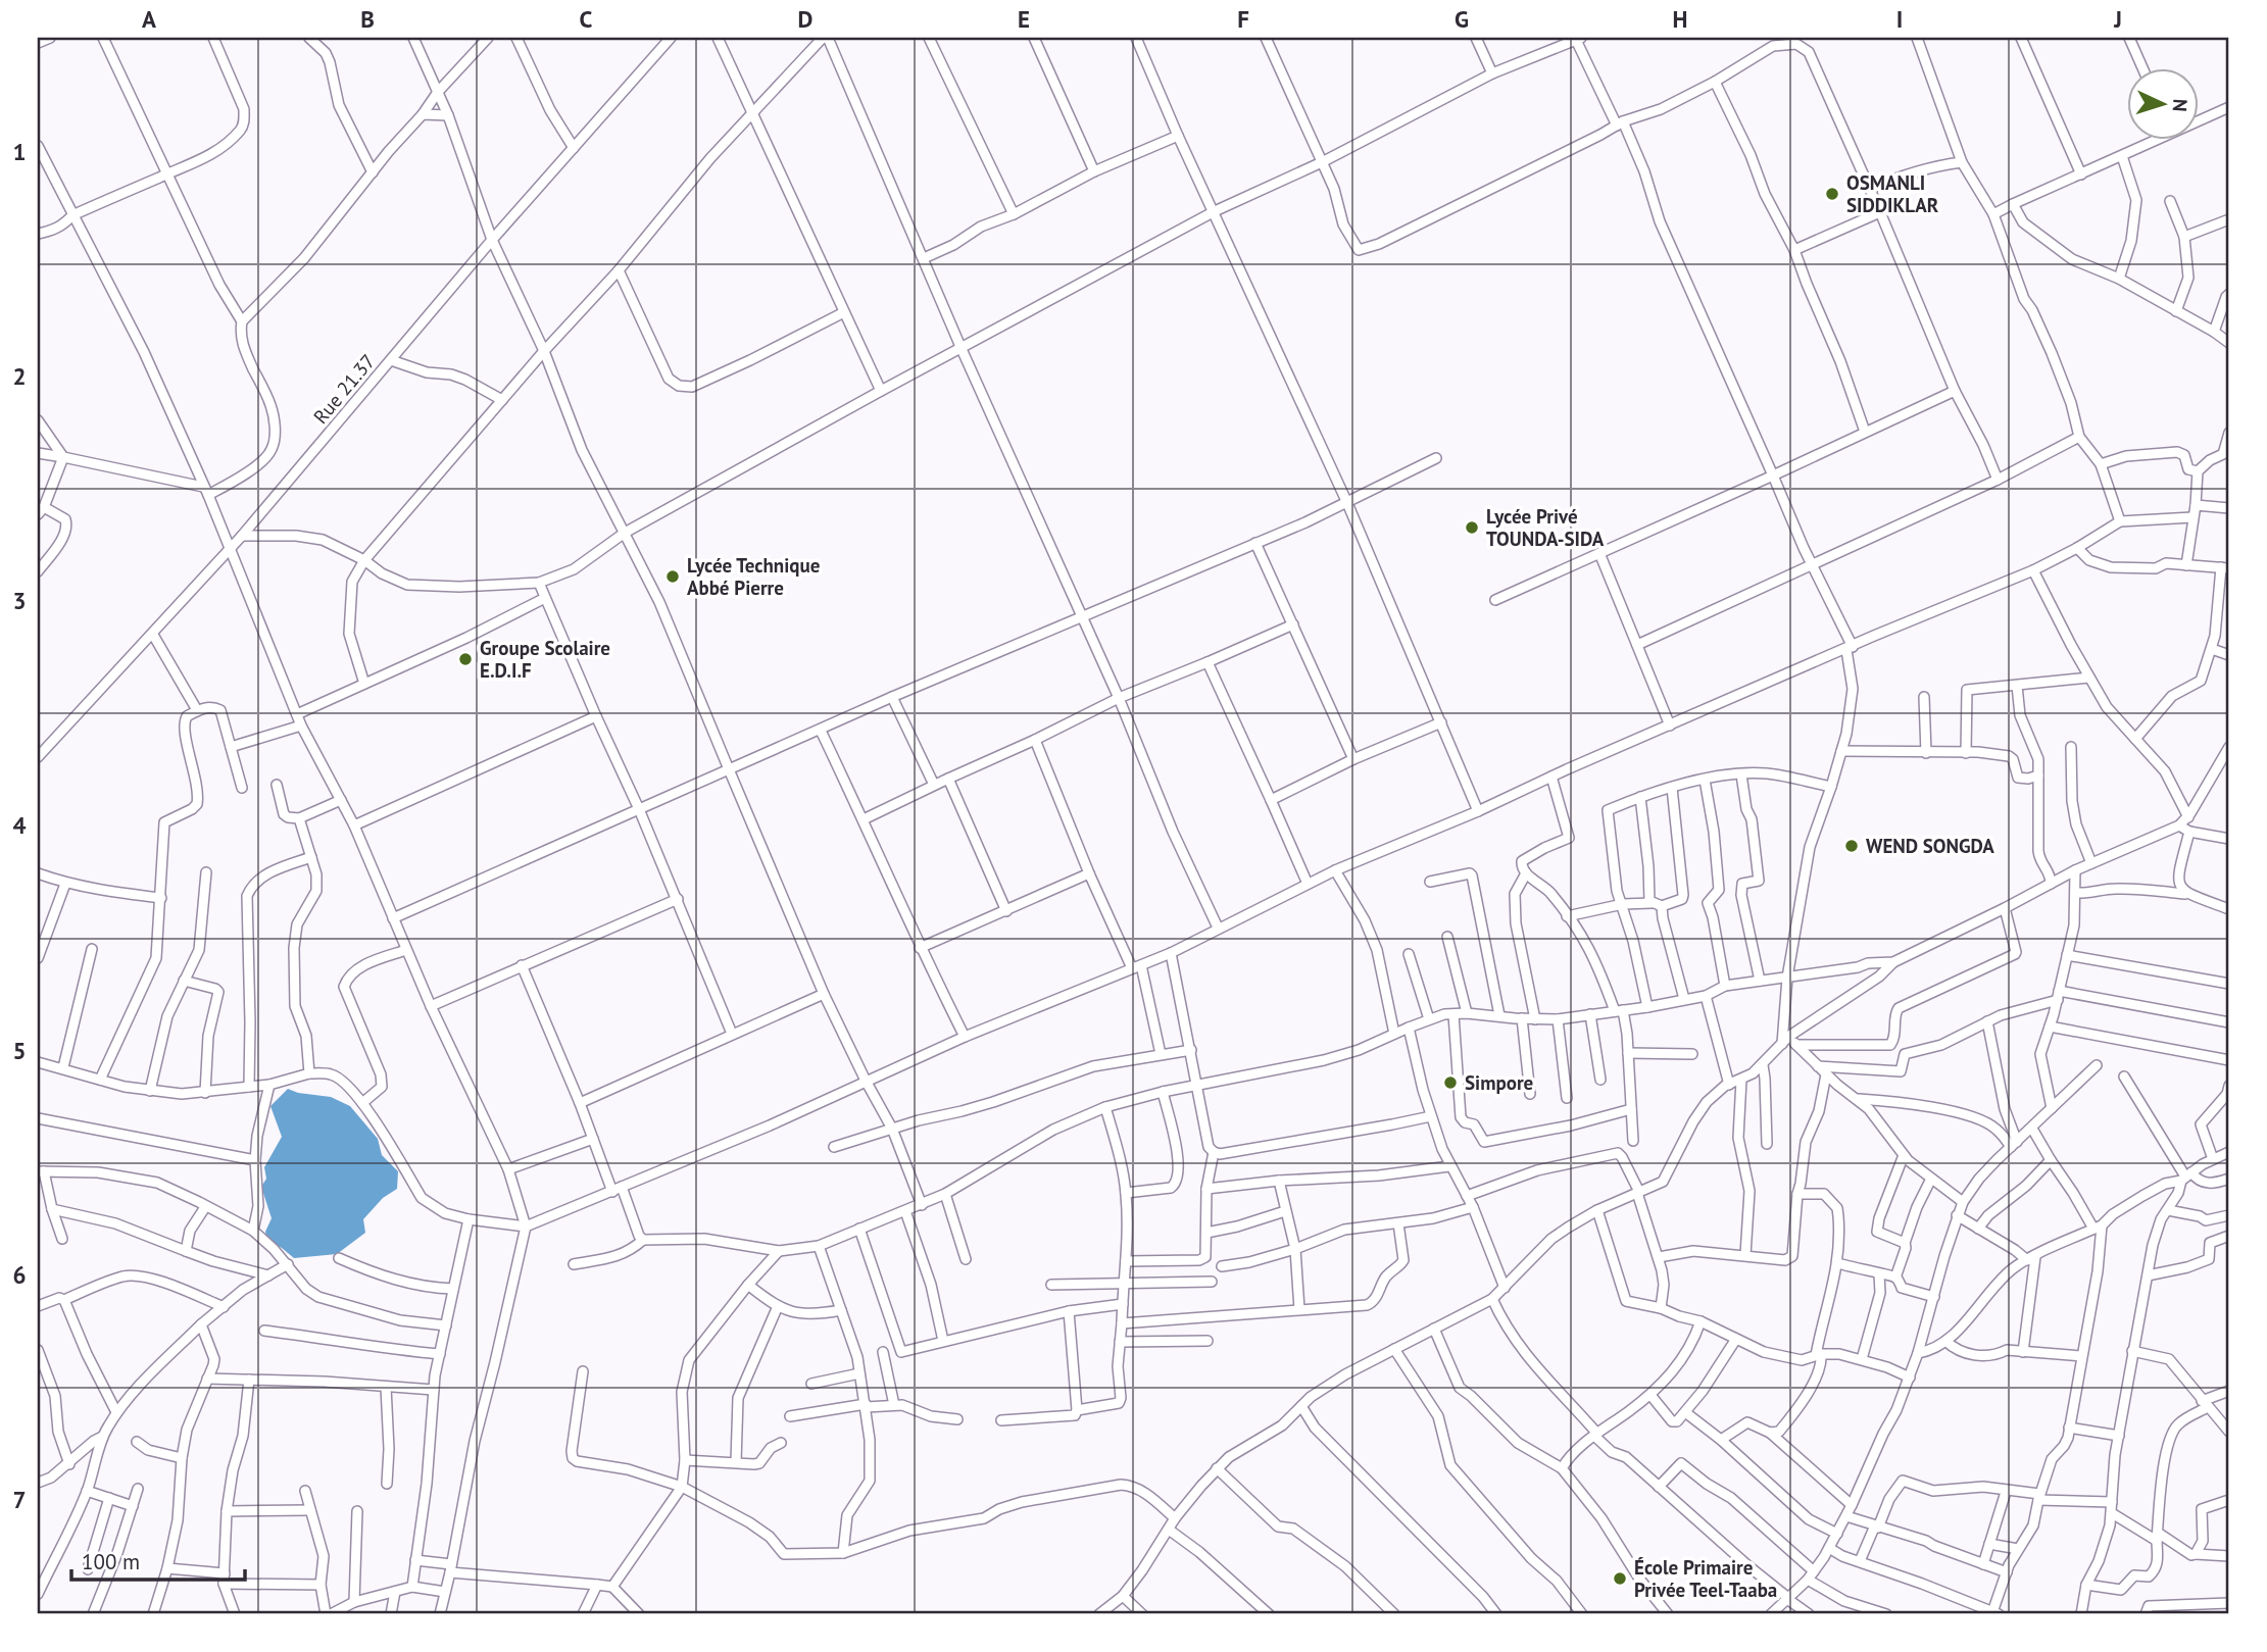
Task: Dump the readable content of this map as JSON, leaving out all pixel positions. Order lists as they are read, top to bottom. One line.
{"streets":{"street":["Rue 21.37"]},"places":["OSMANLI SIDDIKLAR","Lycée Privé TOUNDA-SIDA","Lycée Technique Abbé Pierre","Groupe Scolaire E.D.I.F","WEND SONGDA","Simpore","École Primaire Privée Teel-Taaba"],"scale_bar":"100 m","north":"right","grid":{"columns":["A","B","C","D","E","F","G","H","I","J"],"rows":["1","2","3","4","5","6","7"]}}
